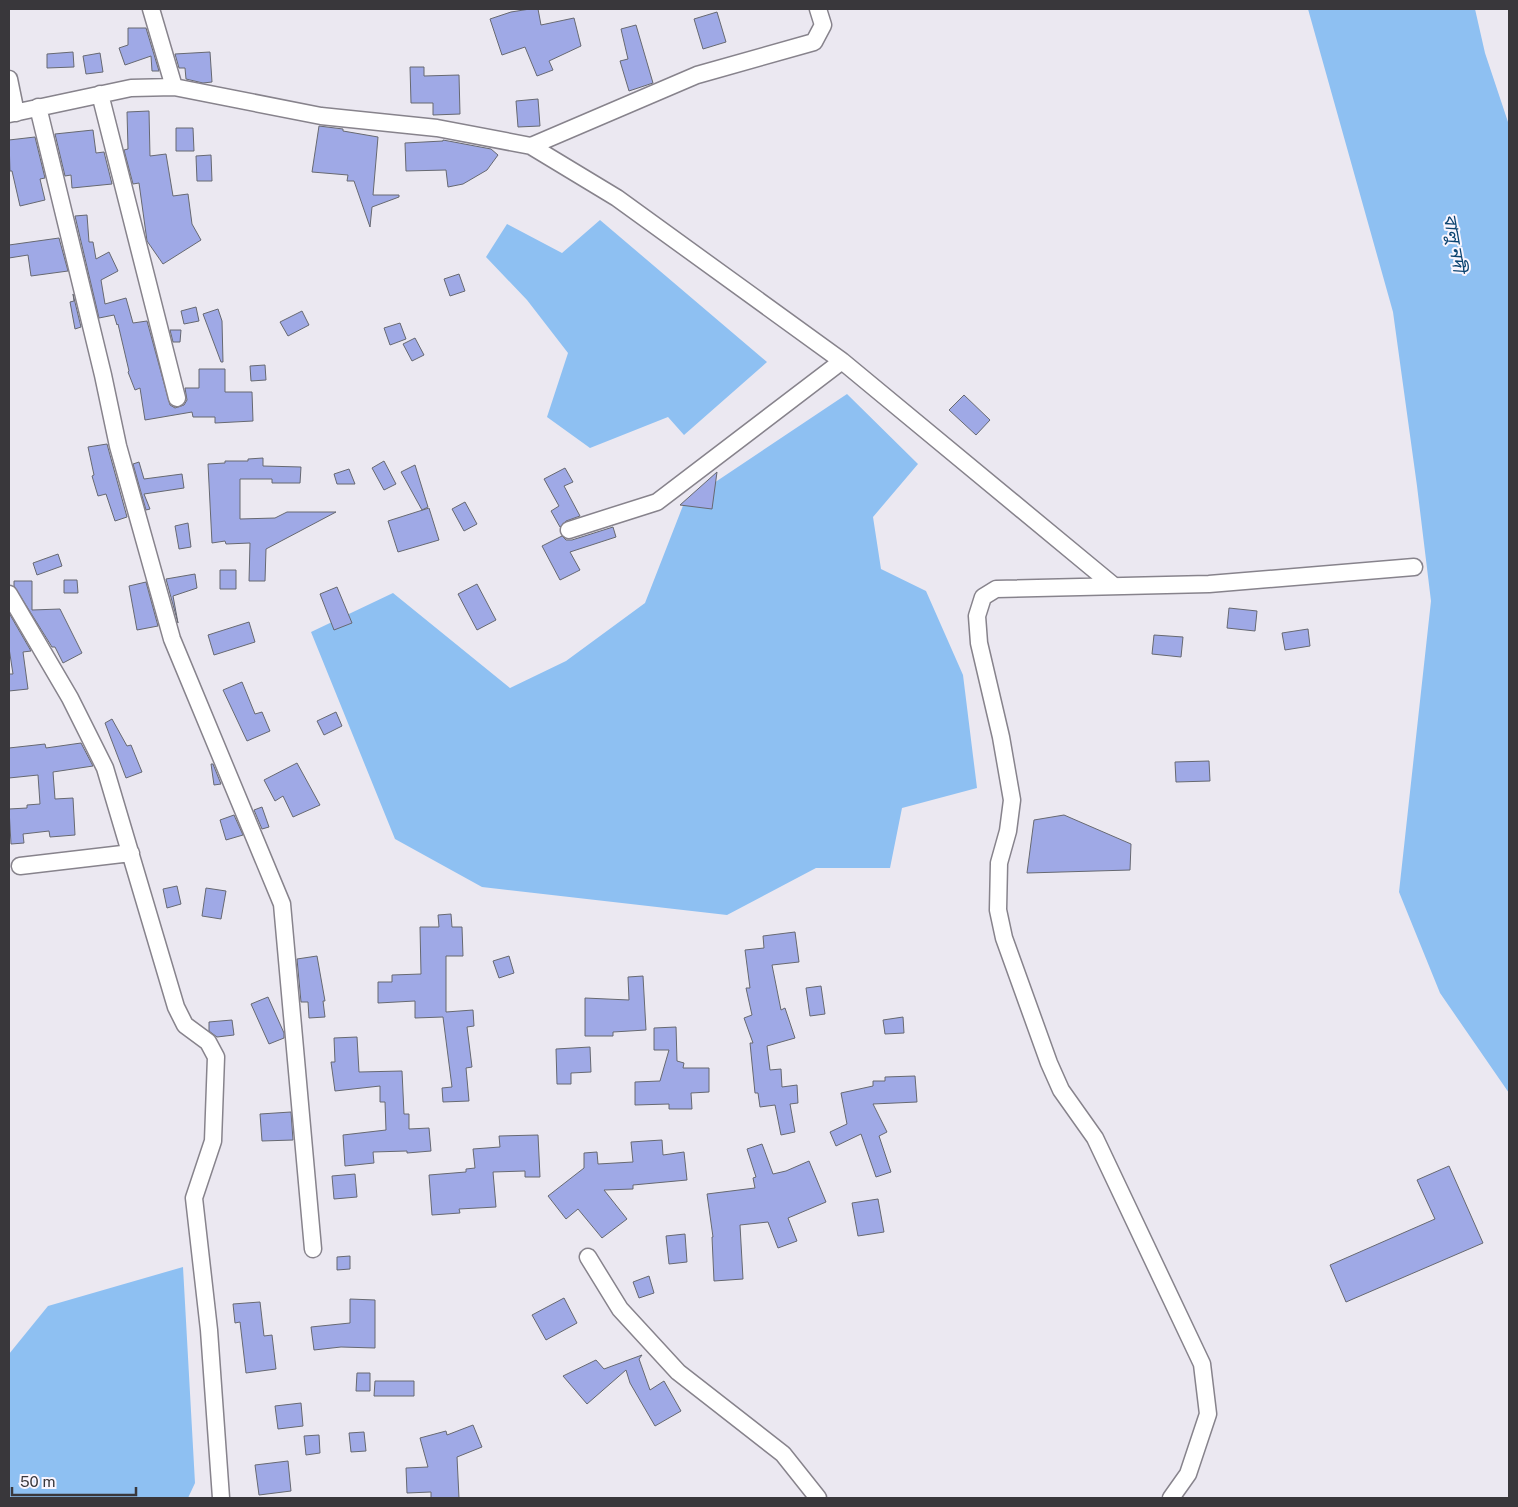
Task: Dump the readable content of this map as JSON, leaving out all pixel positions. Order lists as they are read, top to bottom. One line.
{"water":["বালু নদী"],"scale_bar":"50 m"}
